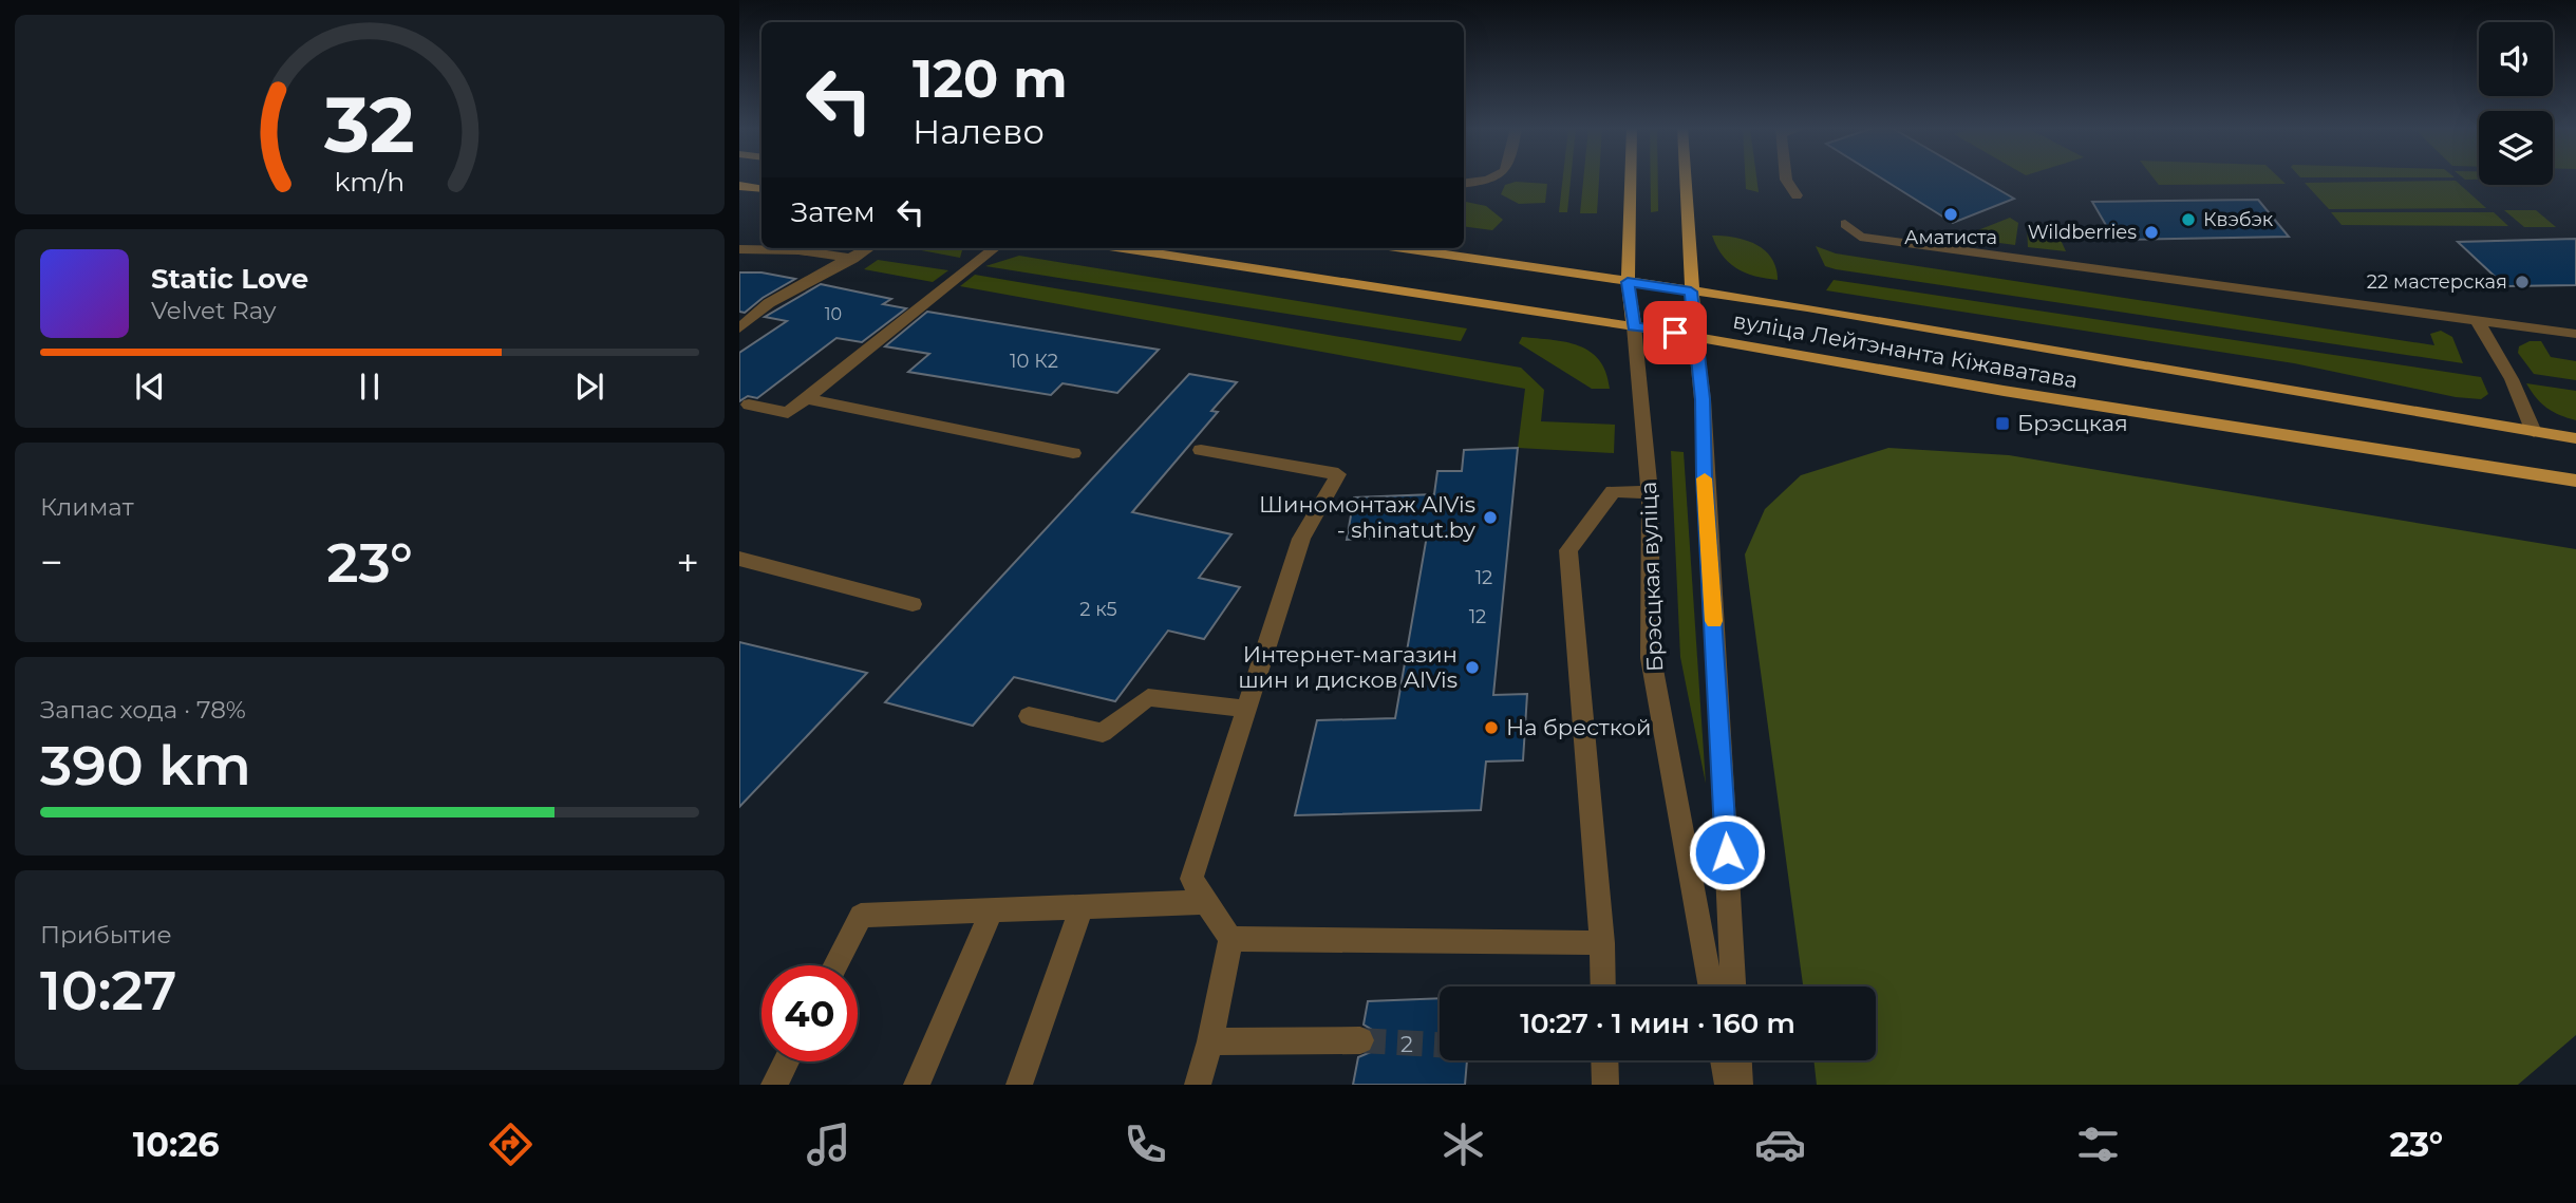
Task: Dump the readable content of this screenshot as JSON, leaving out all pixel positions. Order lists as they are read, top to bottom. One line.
{"streets":{"main road":["вуліца Лейтэнанта Кіжаватава","Брэсцкая вуліца"]},"crossings":[["вуліца Лейтэнанта Кіжаватава","Брэсцкая вуліца"]],"places":{"other":["Аматиста","Квэбэк","Wildberries","22 мастерская","Шиномонтаж AlVis - shinatut.by","Интернет-магазин шин и дисков AlVis","На бресткой"],"transit":["Брэсцкая"]},"house_numbers":["10","10 К2","12","2 к5","12","2"],"page":{"turn":["120 m","Налево"],"then":"Затем","song":["Static Love","Velvet Ray"],"tile":["Климат",["Запас хода · 78%","390 km"],["Прибытие","10:27"]],"heat":["−","23°","+"],"limit":"40","trip":"10:27 · 1 мин · 160 m","tabs":["10:26","23°"],"gauge":["32","km/h"]}}
